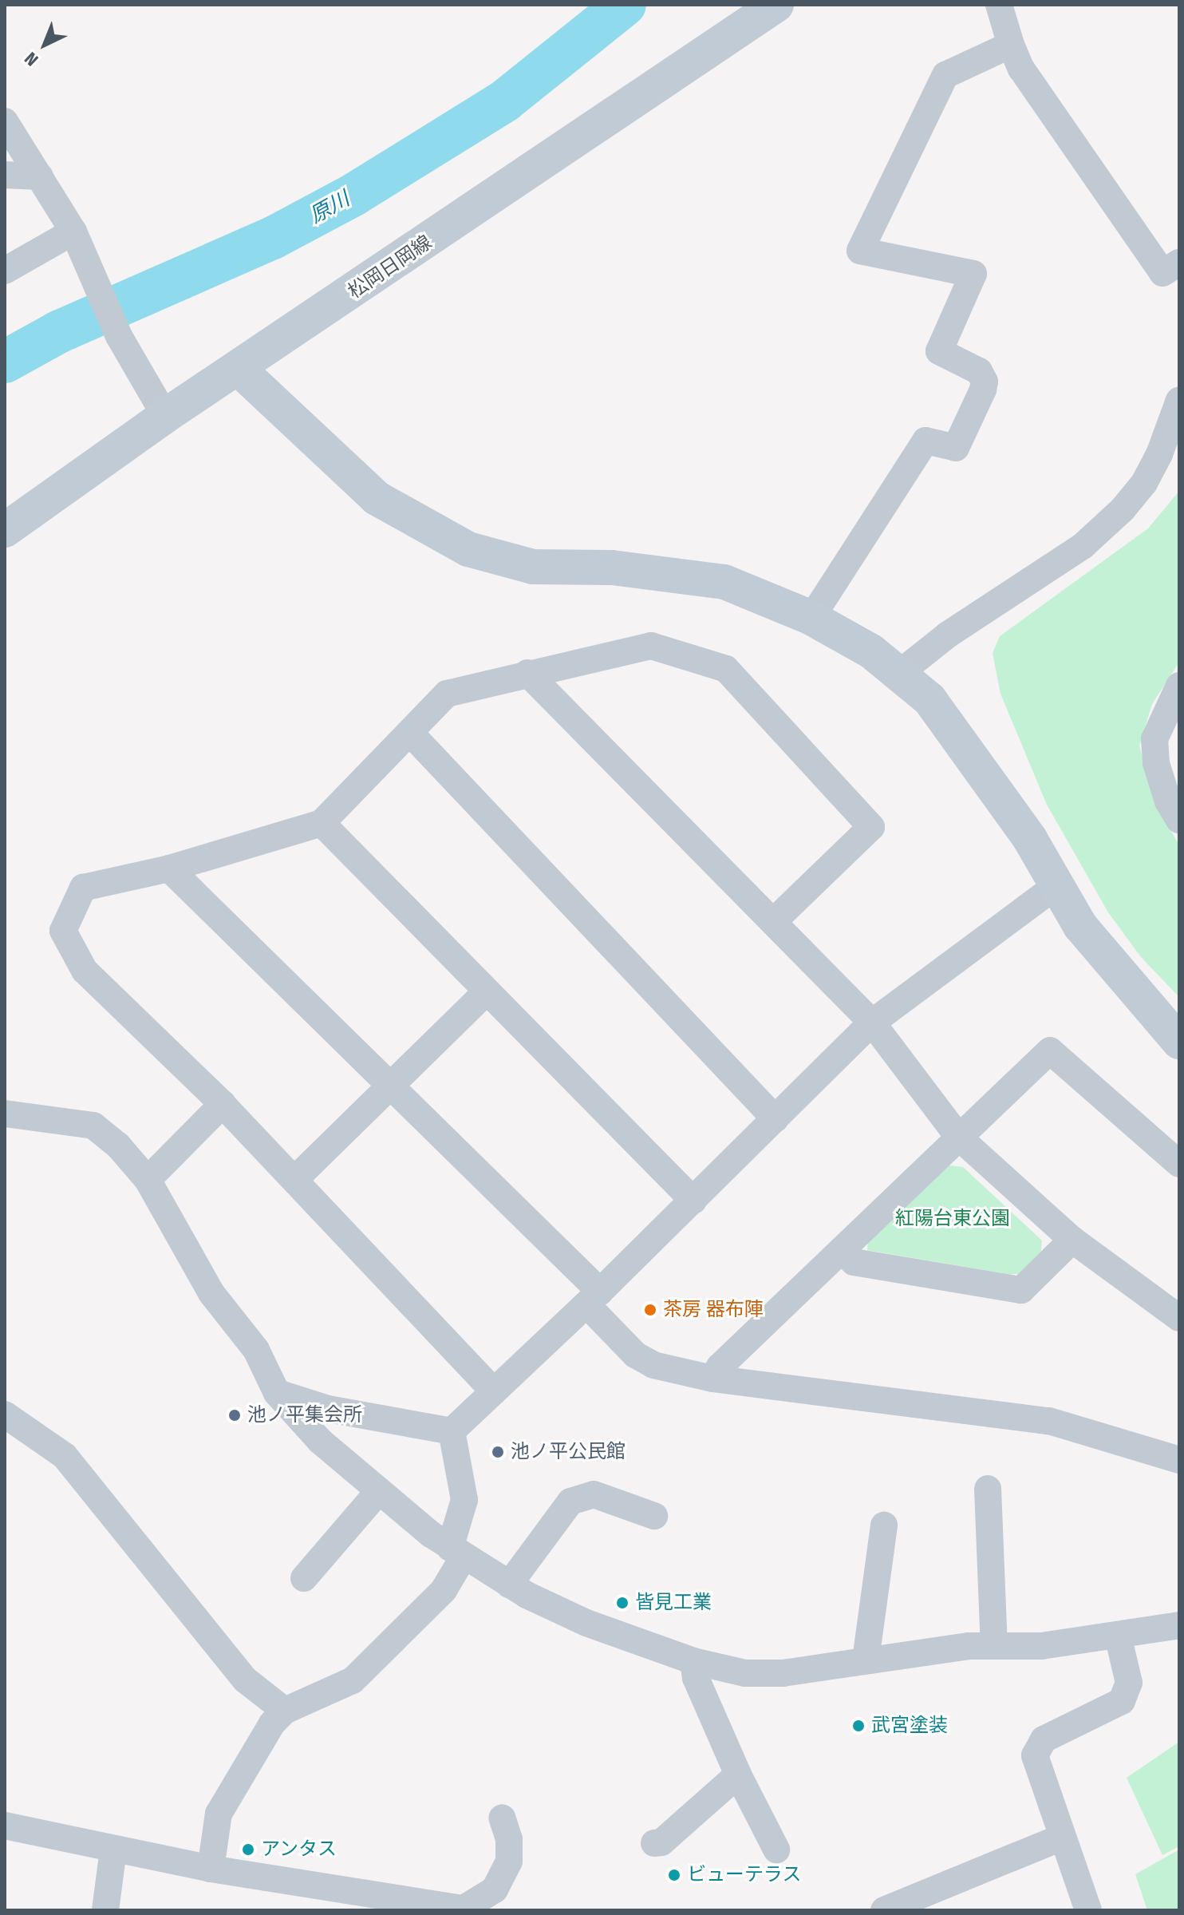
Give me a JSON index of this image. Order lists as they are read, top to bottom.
{
  "streets": {
    "street": ["松岡日岡線"]
  },
  "water": ["原川"],
  "parks": ["紅陽台東公園"],
  "places": [
    "茶房 器布陣",
    "池ノ平集会所",
    "池ノ平公民館",
    "皆見工業",
    "武宮塗装",
    "アンタス",
    "ビューテラス"
  ],
  "north": "bottom left"
}
